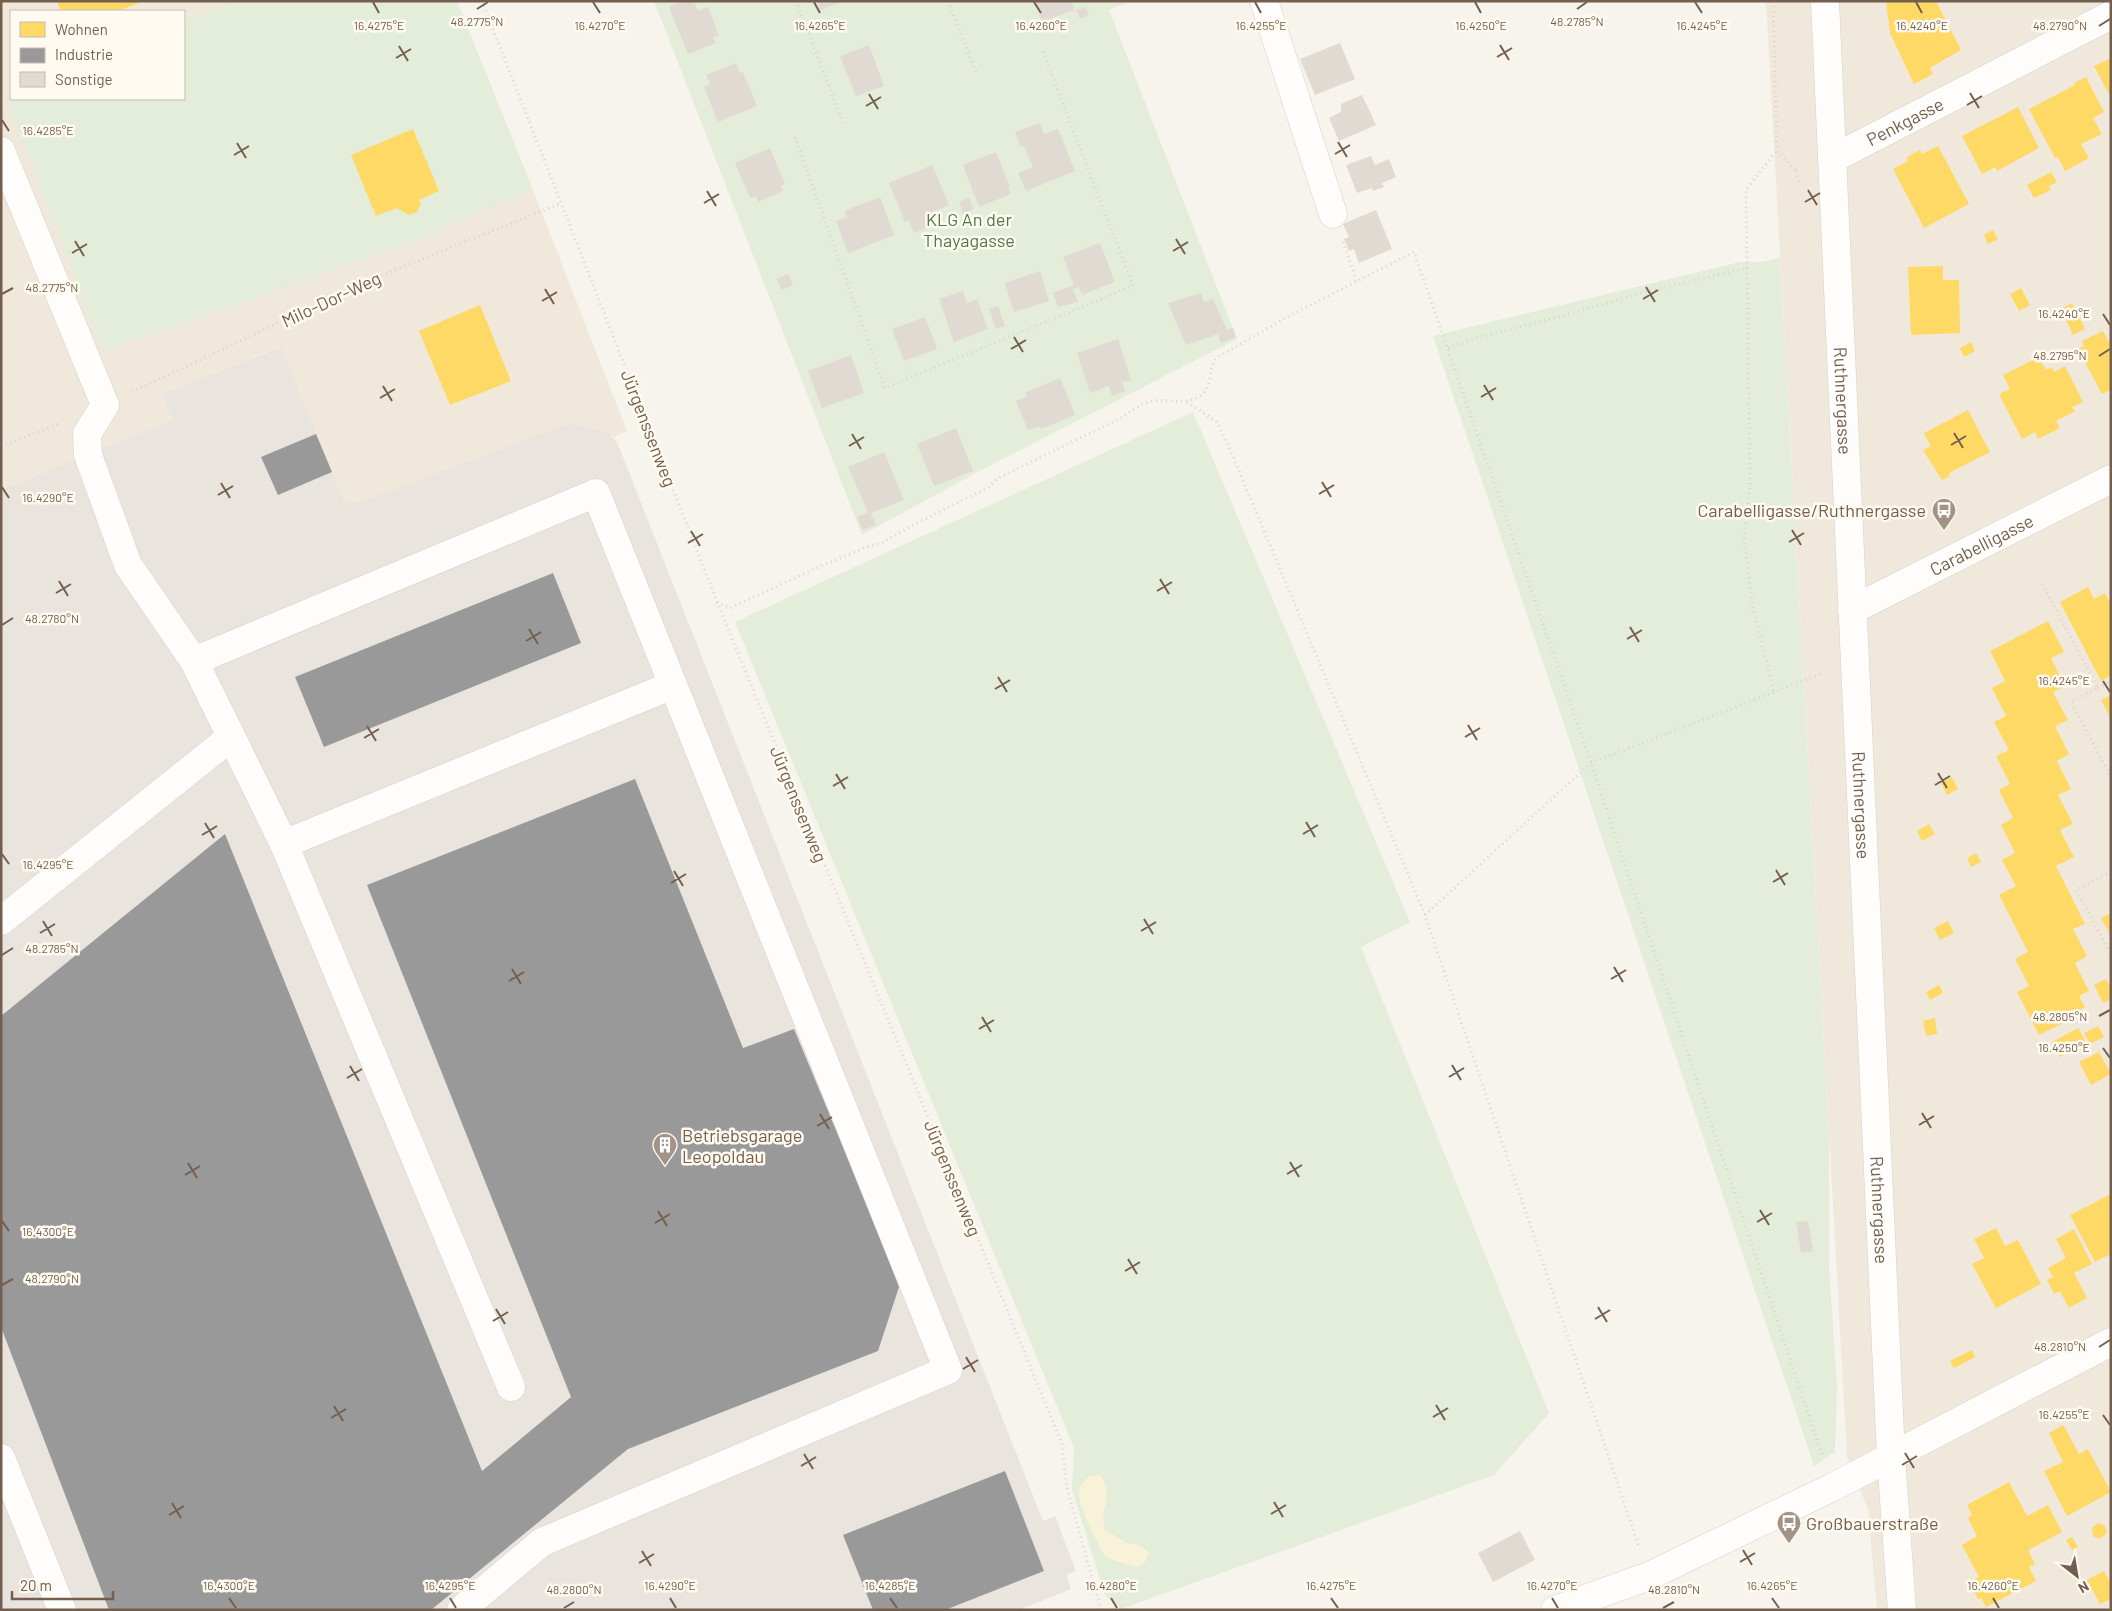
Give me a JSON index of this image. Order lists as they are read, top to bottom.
{
  "streets": {
    "street": ["Penkgasse", "Ruthnergasse", "Carabelligasse"],
    "path": ["Milo-Dor-Weg", "Jürgenssenweg"]
  },
  "crossings": [
    ["Penkgasse", "Ruthnergasse"],
    ["Milo-Dor-Weg", "Jürgenssenweg"],
    ["Ruthnergasse", "Carabelligasse"]
  ],
  "parks": ["KLG An der Thayagasse"],
  "places": {
    "bus stop": ["Carabelligasse/Ruthnergasse", "Großbauerstraße"],
    "building": ["Betriebsgarage Leopoldau"]
  },
  "legend": ["Wohnen", "Industrie", "Sonstige"],
  "scale_bar": "20 m",
  "north": "bottom right",
  "coordinates": [
    "48.2775°N",
    "48.2785°N",
    "48.2790°N",
    "16.4255°E",
    "16.4250°E",
    "16.4245°E",
    "16.4240°E",
    "16.4275°E",
    "16.4270°E",
    "16.4265°E",
    "16.4260°E",
    "16.4285°E",
    "48.2795°N",
    "16.4290°E",
    "48.2780°N",
    "16.4295°E",
    "48.2805°N",
    "16.4300°E",
    "48.2810°N",
    "16.4280°E",
    "48.2800°N"
  ]
}
